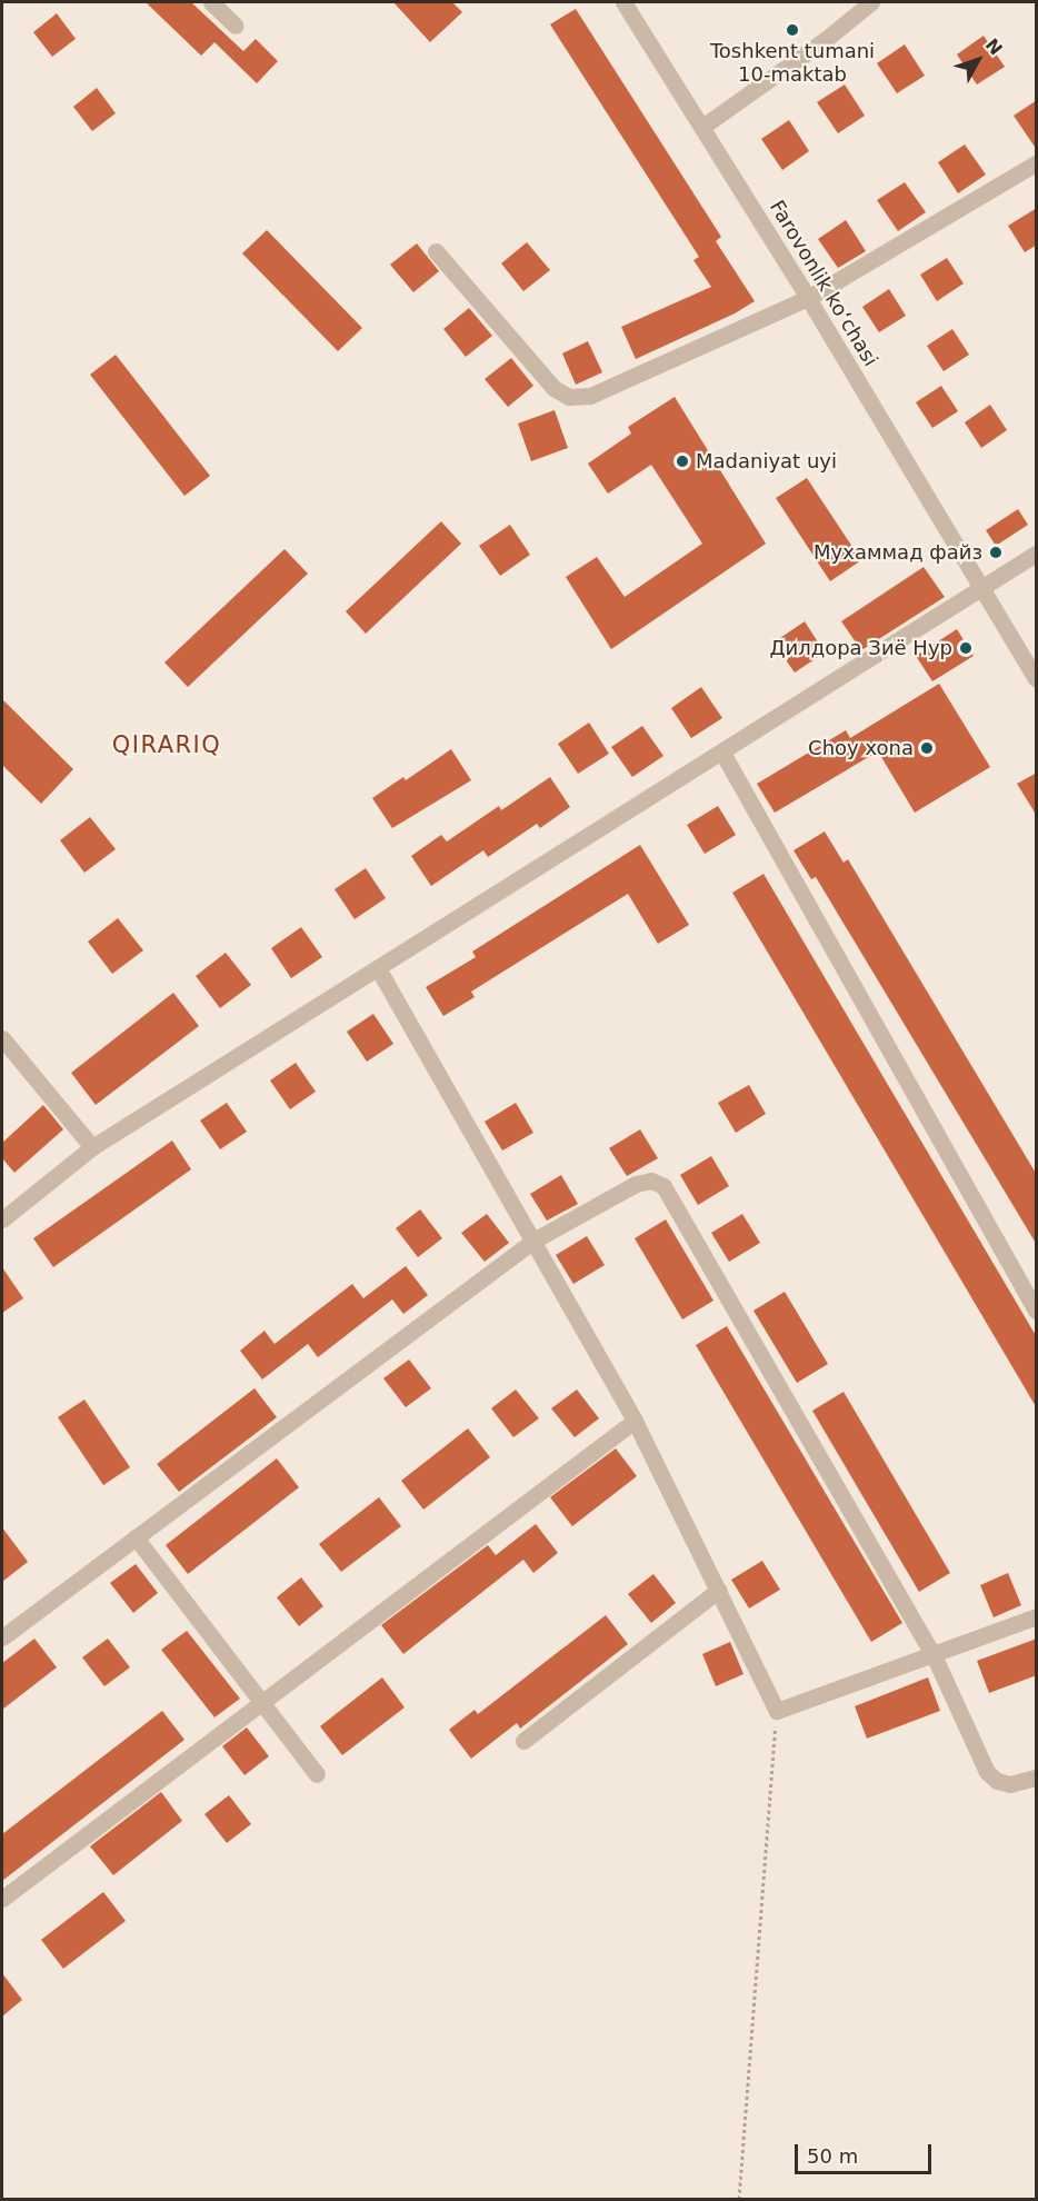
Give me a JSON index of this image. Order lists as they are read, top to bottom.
{
  "streets": {
    "street": ["Farovonlik koʻchasi"]
  },
  "districts": ["QIRARIQ"],
  "places": [
    "Toshkent tumani 10-maktab",
    "Madaniyat uyi",
    "Мухаммад файз",
    "Дилдора Зиё Нур",
    "Choy xona"
  ],
  "scale_bar": "50 m",
  "north": "top right"
}
